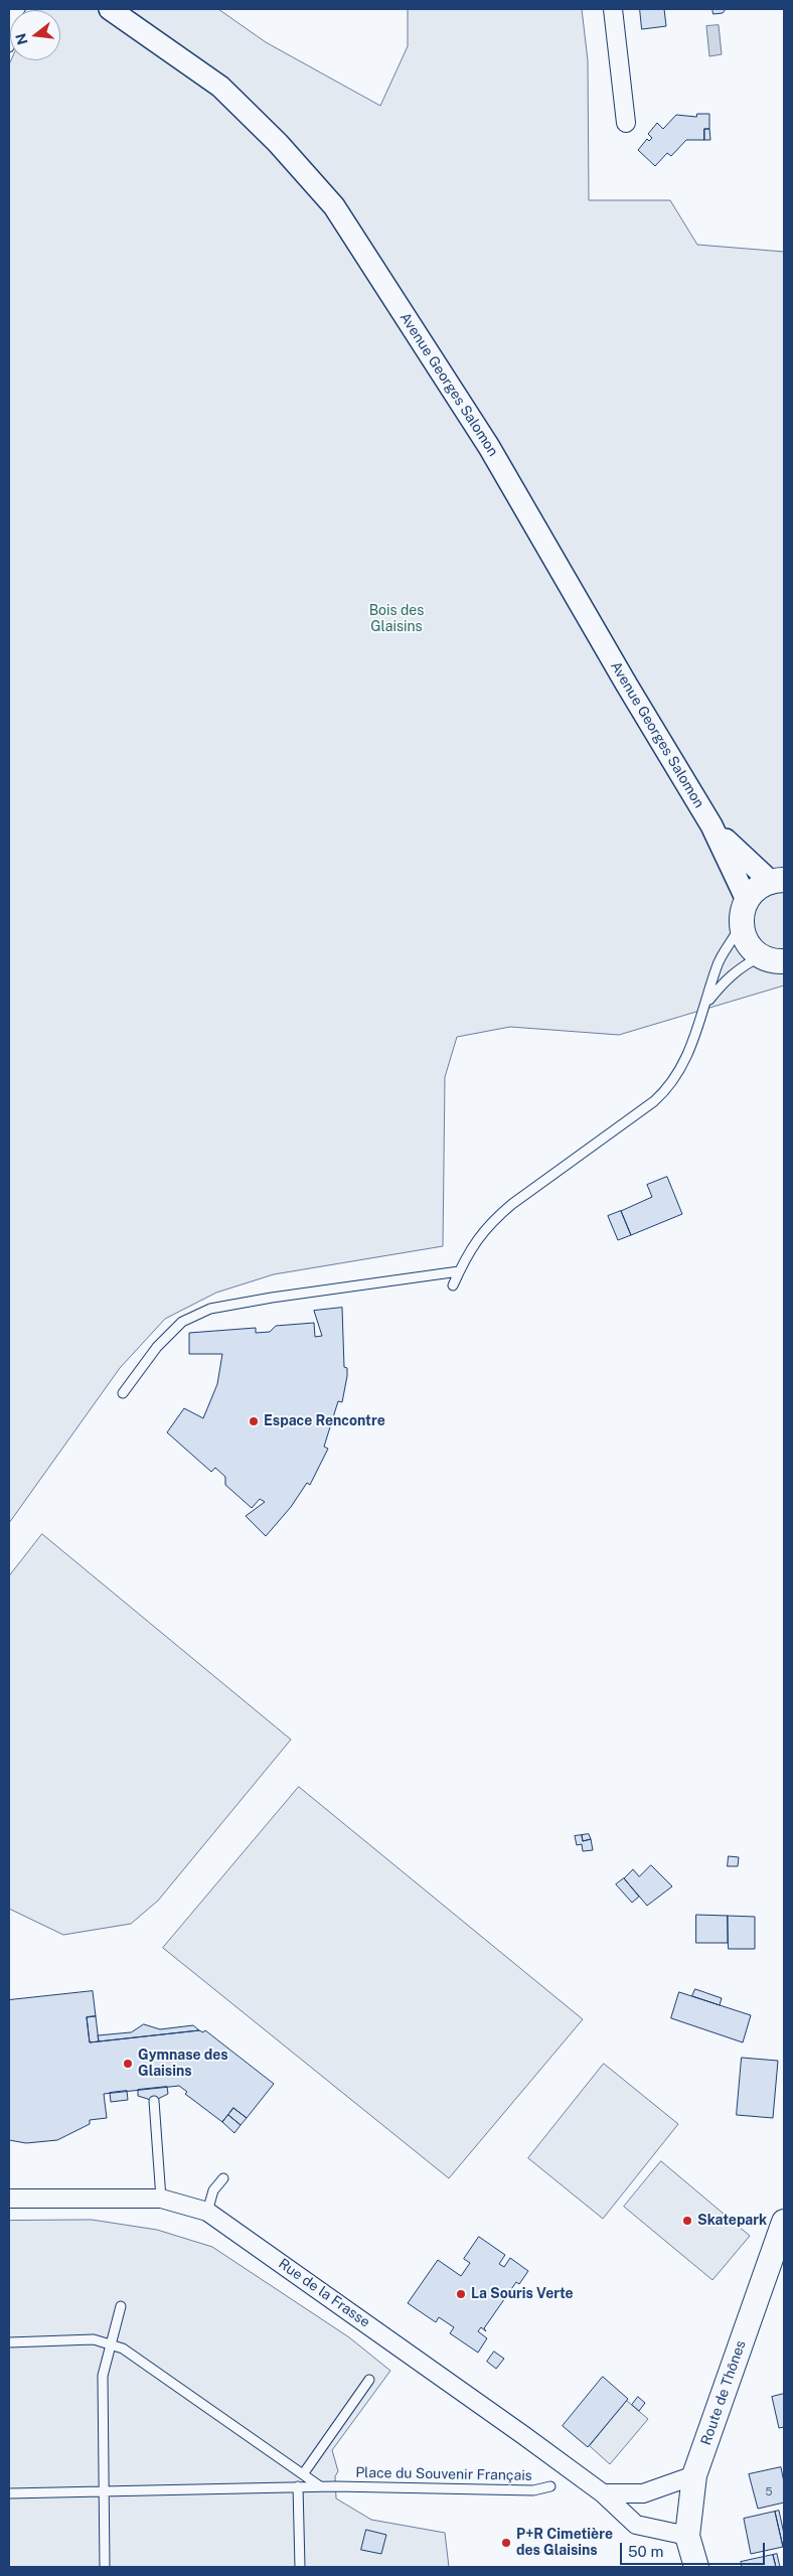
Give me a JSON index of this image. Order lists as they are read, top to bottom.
{
  "streets": {
    "main road": ["Route de Thônes"],
    "street": ["Avenue Georges Salomon", "Rue de la Frasse"],
    "lane": ["Place du Souvenir Français"]
  },
  "crossings": [
    ["Rue de la Frasse", "Route de Thônes"]
  ],
  "parks": ["Bois des Glaisins"],
  "places": [
    "Espace Rencontre",
    "Gymnase des Glaisins",
    "Skatepark",
    "La Souris Verte",
    "P+R Cimetière des Glaisins"
  ],
  "house_numbers": ["5"],
  "scale_bar": "50 m",
  "north": "left"
}
